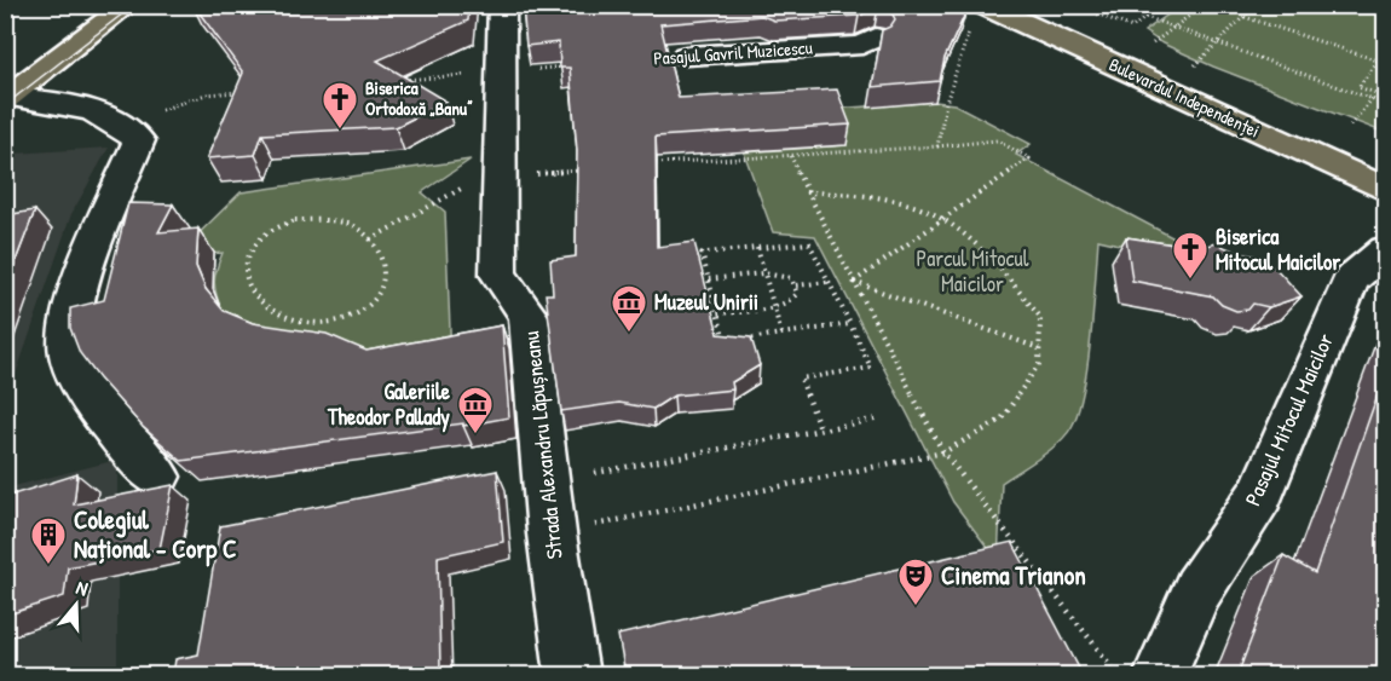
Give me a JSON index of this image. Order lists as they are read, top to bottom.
{
  "streets": {
    "main road": ["Bulevardul Independenței"],
    "street": ["Pasajul Gavril Muzicescu", "Pasajul Mitocul Maicilor", "Strada Alexandru Lăpușneanu"]
  },
  "parks": ["Parcul Mitocul Maicilor"],
  "places": {
    "church": ["Biserica Ortodoxă „Banu”", "Biserica Mitocul Maicilor"],
    "museum": ["Muzeul Unirii", "Galeriile Theodor Pallady"],
    "building": ["Colegiul Național - Corp C"],
    "theatre": ["Cinema Trianon"]
  },
  "north": "top"
}
